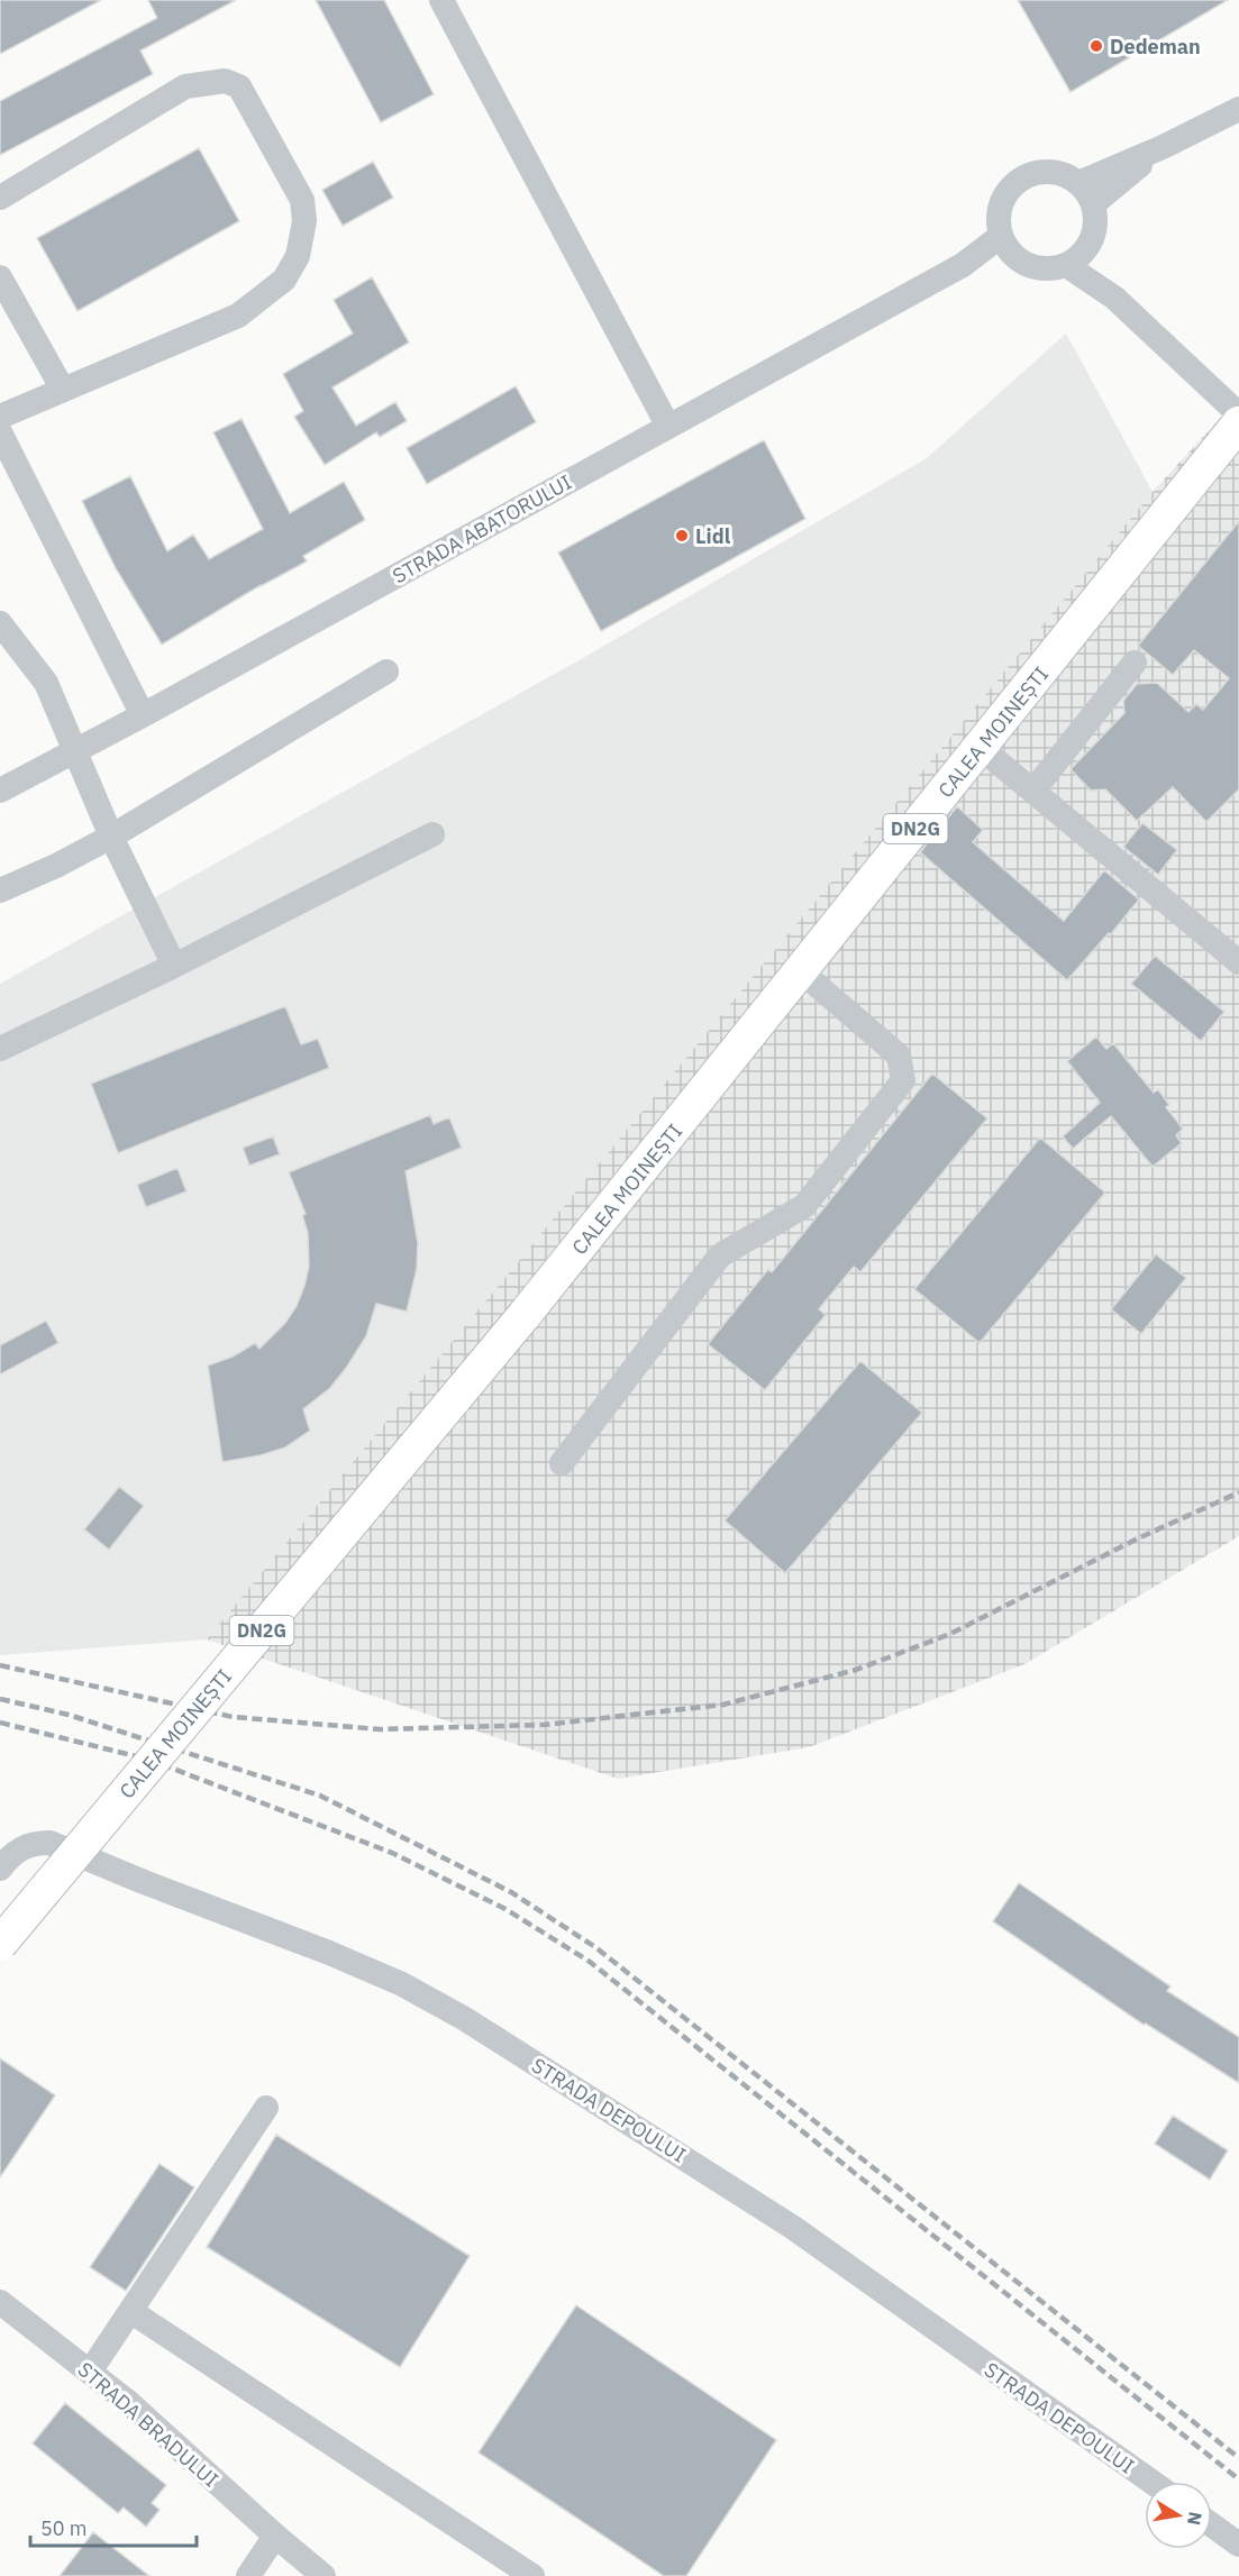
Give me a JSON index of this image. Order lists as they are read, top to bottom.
{
  "streets": {
    "main road": ["CALEA MOINEȘTI", "DN2G"],
    "street": ["STRADA ABATORULUI", "STRADA DEPOULUI", "STRADA BRADULUI"]
  },
  "places": ["Dedeman", "Lidl"],
  "scale_bar": "50 m",
  "north": "right"
}
